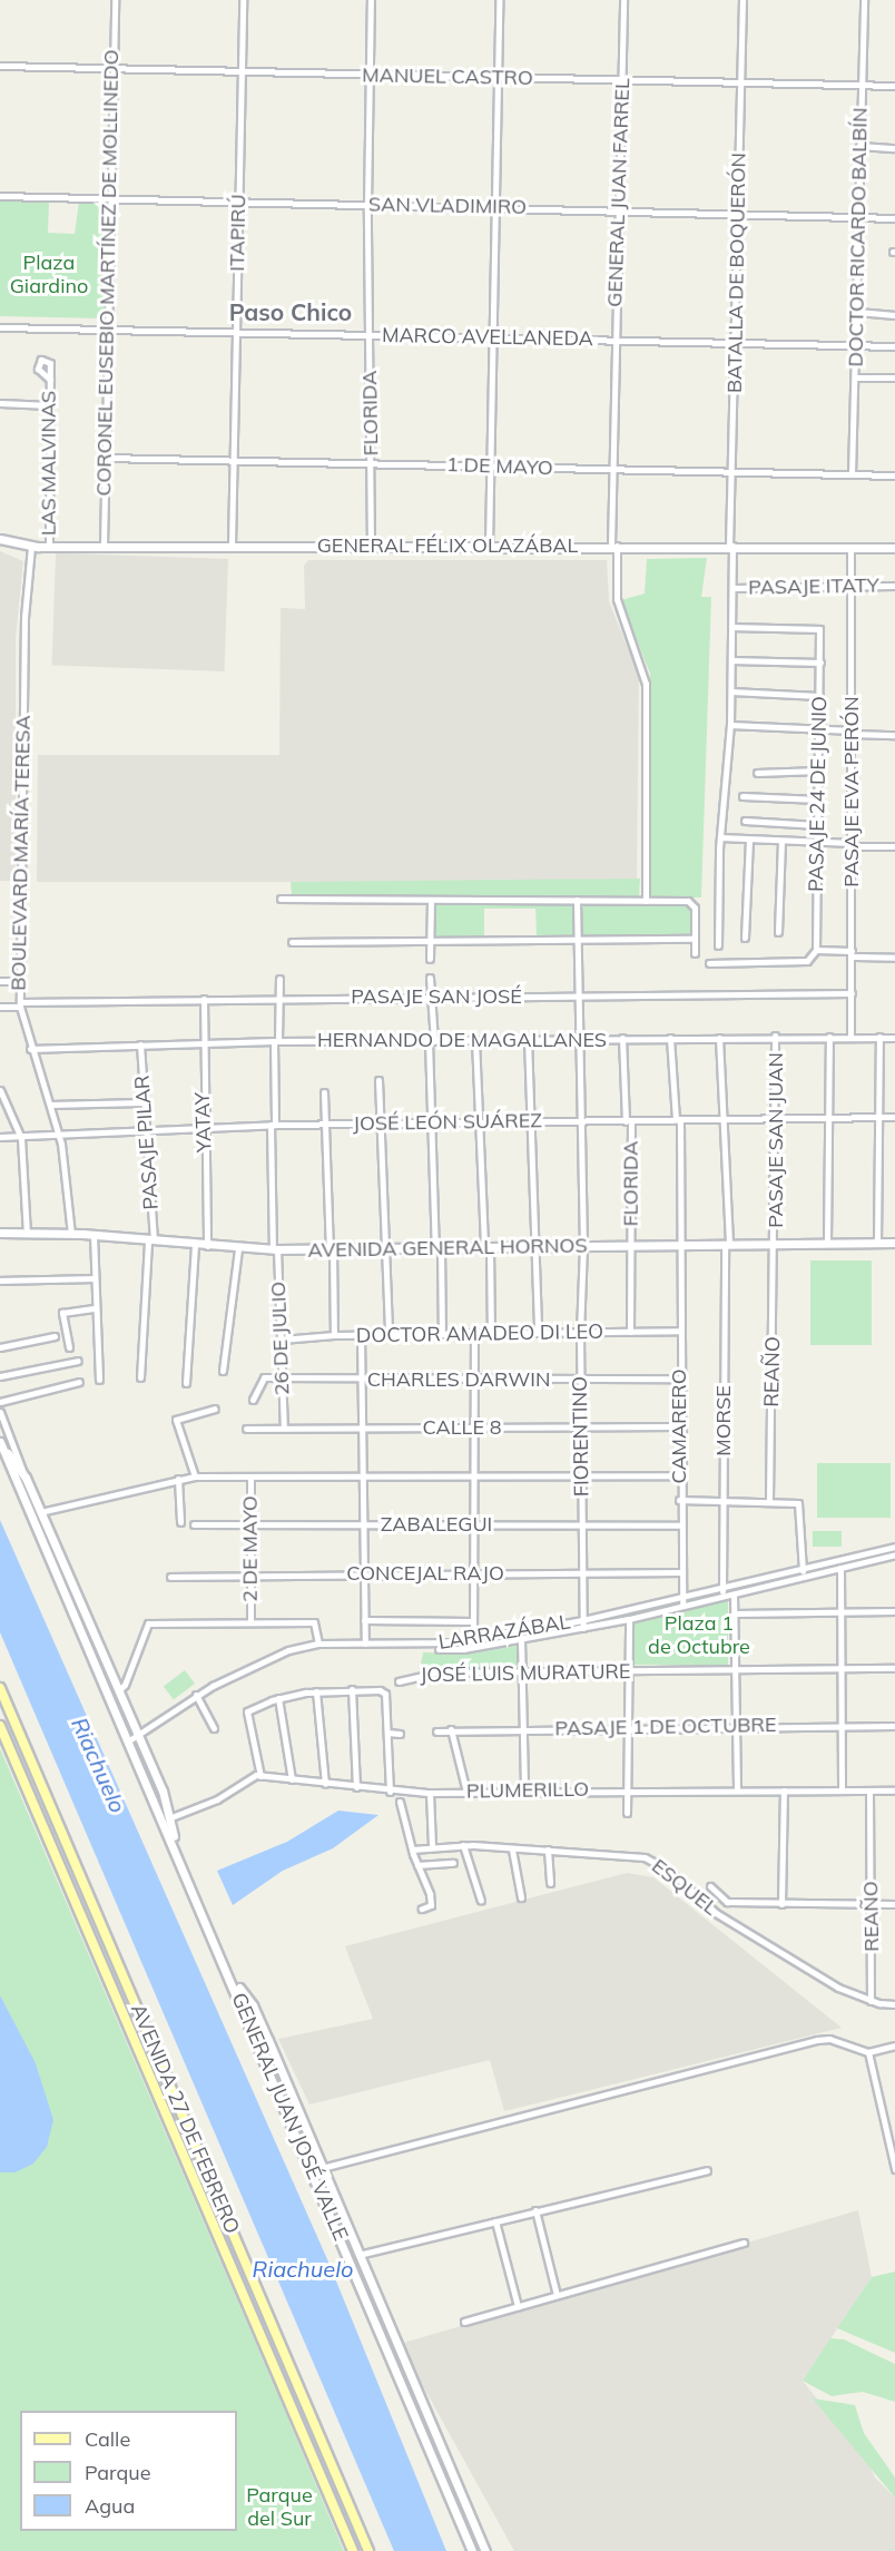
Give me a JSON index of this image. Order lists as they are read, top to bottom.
{
  "streets": {
    "main road": [
      "GENERAL FÉLIX OLAZÁBAL",
      "AVENIDA GENERAL HORNOS",
      "GENERAL JUAN JOSÉ VALLE",
      "AVENIDA 27 DE FEBRERO"
    ],
    "street": [
      "MANUEL CASTRO",
      "GENERAL JUAN FARREL",
      "SAN VLADIMIRO",
      "ITAPIRÚ",
      "DOCTOR RICARDO BALBÍN",
      "CORONEL EUSEBIO MARTÍNEZ DE MOLLINEDO",
      "BATALLA DE BOQUERÓN",
      "MARCO AVELLANEDA",
      "FLORIDA",
      "LAS MALVINAS",
      "1 DE MAYO",
      "PASAJE ITATY",
      "PASAJE EVA PERÓN",
      "PASAJE 24 DE JUNIO",
      "BOULEVARD MARÍA TERESA",
      "PASAJE SAN JOSÉ",
      "HERNANDO DE MAGALLANES",
      "YATAY",
      "JOSÉ LEÓN SUÁREZ",
      "PASAJE SAN JUAN",
      "PASAJE PILAR",
      "DOCTOR AMADEO DI LEO",
      "26 DE JULIO",
      "REAÑO",
      "CHARLES DARWIN",
      "MORSE",
      "CAMARERO",
      "CALLE 8",
      "FIORENTINO",
      "ZABALEGUI",
      "2 DE MAYO",
      "CONCEJAL RAJO",
      "LARRAZÁBAL",
      "JOSÉ LUIS MURATURE",
      "PASAJE 1 DE OCTUBRE",
      "PLUMERILLO",
      "ESQUEL"
    ]
  },
  "crossings": [
    ["MANUEL CASTRO", "GENERAL JUAN FARREL"],
    ["MANUEL CASTRO", "ITAPIRÚ"],
    ["MANUEL CASTRO", "DOCTOR RICARDO BALBÍN"],
    ["MANUEL CASTRO", "CORONEL EUSEBIO MARTÍNEZ DE MOLLINEDO"],
    ["MANUEL CASTRO", "BATALLA DE BOQUERÓN"],
    ["MANUEL CASTRO", "FLORIDA"],
    ["GENERAL JUAN FARREL", "SAN VLADIMIRO"],
    ["GENERAL JUAN FARREL", "MARCO AVELLANEDA"],
    ["GENERAL JUAN FARREL", "1 DE MAYO"],
    ["GENERAL JUAN FARREL", "GENERAL FÉLIX OLAZÁBAL"],
    ["SAN VLADIMIRO", "ITAPIRÚ"],
    ["SAN VLADIMIRO", "DOCTOR RICARDO BALBÍN"],
    ["SAN VLADIMIRO", "CORONEL EUSEBIO MARTÍNEZ DE MOLLINEDO"],
    ["SAN VLADIMIRO", "BATALLA DE BOQUERÓN"],
    ["SAN VLADIMIRO", "FLORIDA"],
    ["ITAPIRÚ", "MARCO AVELLANEDA"],
    ["ITAPIRÚ", "1 DE MAYO"],
    ["ITAPIRÚ", "GENERAL FÉLIX OLAZÁBAL"],
    ["DOCTOR RICARDO BALBÍN", "MARCO AVELLANEDA"],
    ["DOCTOR RICARDO BALBÍN", "1 DE MAYO"],
    ["CORONEL EUSEBIO MARTÍNEZ DE MOLLINEDO", "MARCO AVELLANEDA"],
    ["CORONEL EUSEBIO MARTÍNEZ DE MOLLINEDO", "1 DE MAYO"],
    ["CORONEL EUSEBIO MARTÍNEZ DE MOLLINEDO", "GENERAL FÉLIX OLAZÁBAL"],
    ["BATALLA DE BOQUERÓN", "MARCO AVELLANEDA"],
    ["BATALLA DE BOQUERÓN", "1 DE MAYO"],
    ["BATALLA DE BOQUERÓN", "GENERAL FÉLIX OLAZÁBAL"],
    ["BATALLA DE BOQUERÓN", "PASAJE ITATY"],
    ["BATALLA DE BOQUERÓN", "PASAJE 24 DE JUNIO"],
    ["MARCO AVELLANEDA", "FLORIDA"],
    ["FLORIDA", "1 DE MAYO"],
    ["FLORIDA", "GENERAL FÉLIX OLAZÁBAL"],
    ["FLORIDA", "HERNANDO DE MAGALLANES"],
    ["FLORIDA", "JOSÉ LEÓN SUÁREZ"],
    ["FLORIDA", "AVENIDA GENERAL HORNOS"],
    ["FLORIDA", "DOCTOR AMADEO DI LEO"],
    ["LAS MALVINAS", "GENERAL FÉLIX OLAZÁBAL"],
    ["GENERAL FÉLIX OLAZÁBAL", "PASAJE EVA PERÓN"],
    ["GENERAL FÉLIX OLAZÁBAL", "BOULEVARD MARÍA TERESA"],
    ["PASAJE ITATY", "PASAJE EVA PERÓN"],
    ["PASAJE EVA PERÓN", "PASAJE SAN JOSÉ"],
    ["PASAJE EVA PERÓN", "HERNANDO DE MAGALLANES"],
    ["BOULEVARD MARÍA TERESA", "PASAJE SAN JOSÉ"],
    ["BOULEVARD MARÍA TERESA", "HERNANDO DE MAGALLANES"],
    ["BOULEVARD MARÍA TERESA", "JOSÉ LEÓN SUÁREZ"],
    ["BOULEVARD MARÍA TERESA", "AVENIDA GENERAL HORNOS"],
    ["PASAJE SAN JOSÉ", "YATAY"],
    ["PASAJE SAN JOSÉ", "26 DE JULIO"],
    ["PASAJE SAN JOSÉ", "FIORENTINO"],
    ["HERNANDO DE MAGALLANES", "YATAY"],
    ["HERNANDO DE MAGALLANES", "PASAJE SAN JUAN"],
    ["HERNANDO DE MAGALLANES", "PASAJE PILAR"],
    ["HERNANDO DE MAGALLANES", "26 DE JULIO"],
    ["HERNANDO DE MAGALLANES", "MORSE"],
    ["HERNANDO DE MAGALLANES", "CAMARERO"],
    ["HERNANDO DE MAGALLANES", "FIORENTINO"],
    ["YATAY", "JOSÉ LEÓN SUÁREZ"],
    ["YATAY", "AVENIDA GENERAL HORNOS"],
    ["JOSÉ LEÓN SUÁREZ", "PASAJE SAN JUAN"],
    ["JOSÉ LEÓN SUÁREZ", "PASAJE PILAR"],
    ["JOSÉ LEÓN SUÁREZ", "26 DE JULIO"],
    ["JOSÉ LEÓN SUÁREZ", "MORSE"],
    ["JOSÉ LEÓN SUÁREZ", "CAMARERO"],
    ["JOSÉ LEÓN SUÁREZ", "FIORENTINO"],
    ["PASAJE SAN JUAN", "AVENIDA GENERAL HORNOS"],
    ["PASAJE SAN JUAN", "REAÑO"],
    ["PASAJE PILAR", "AVENIDA GENERAL HORNOS"],
    ["AVENIDA GENERAL HORNOS", "26 DE JULIO"],
    ["AVENIDA GENERAL HORNOS", "REAÑO"],
    ["AVENIDA GENERAL HORNOS", "MORSE"],
    ["AVENIDA GENERAL HORNOS", "CAMARERO"],
    ["AVENIDA GENERAL HORNOS", "FIORENTINO"],
    ["DOCTOR AMADEO DI LEO", "26 DE JULIO"],
    ["DOCTOR AMADEO DI LEO", "CAMARERO"],
    ["DOCTOR AMADEO DI LEO", "FIORENTINO"],
    ["26 DE JULIO", "CHARLES DARWIN"],
    ["26 DE JULIO", "CALLE 8"],
    ["REAÑO", "PLUMERILLO"],
    ["REAÑO", "ESQUEL"],
    ["CHARLES DARWIN", "CAMARERO"],
    ["CHARLES DARWIN", "FIORENTINO"],
    ["MORSE", "LARRAZÁBAL"],
    ["CAMARERO", "CALLE 8"],
    ["CAMARERO", "ZABALEGUI"],
    ["CAMARERO", "CONCEJAL RAJO"],
    ["CAMARERO", "LARRAZÁBAL"],
    ["CALLE 8", "FIORENTINO"],
    ["FIORENTINO", "ZABALEGUI"],
    ["FIORENTINO", "CONCEJAL RAJO"],
    ["FIORENTINO", "LARRAZÁBAL"],
    ["ZABALEGUI", "2 DE MAYO"],
    ["2 DE MAYO", "CONCEJAL RAJO"],
    ["LARRAZÁBAL", "GENERAL JUAN JOSÉ VALLE"]
  ],
  "districts": ["Paso Chico"],
  "water": ["Riachuelo"],
  "parks": ["Plaza Giardino", "Plaza 1 de Octubre", "Parque del Sur"],
  "legend": ["Calle", "Parque", "Agua"]
}
